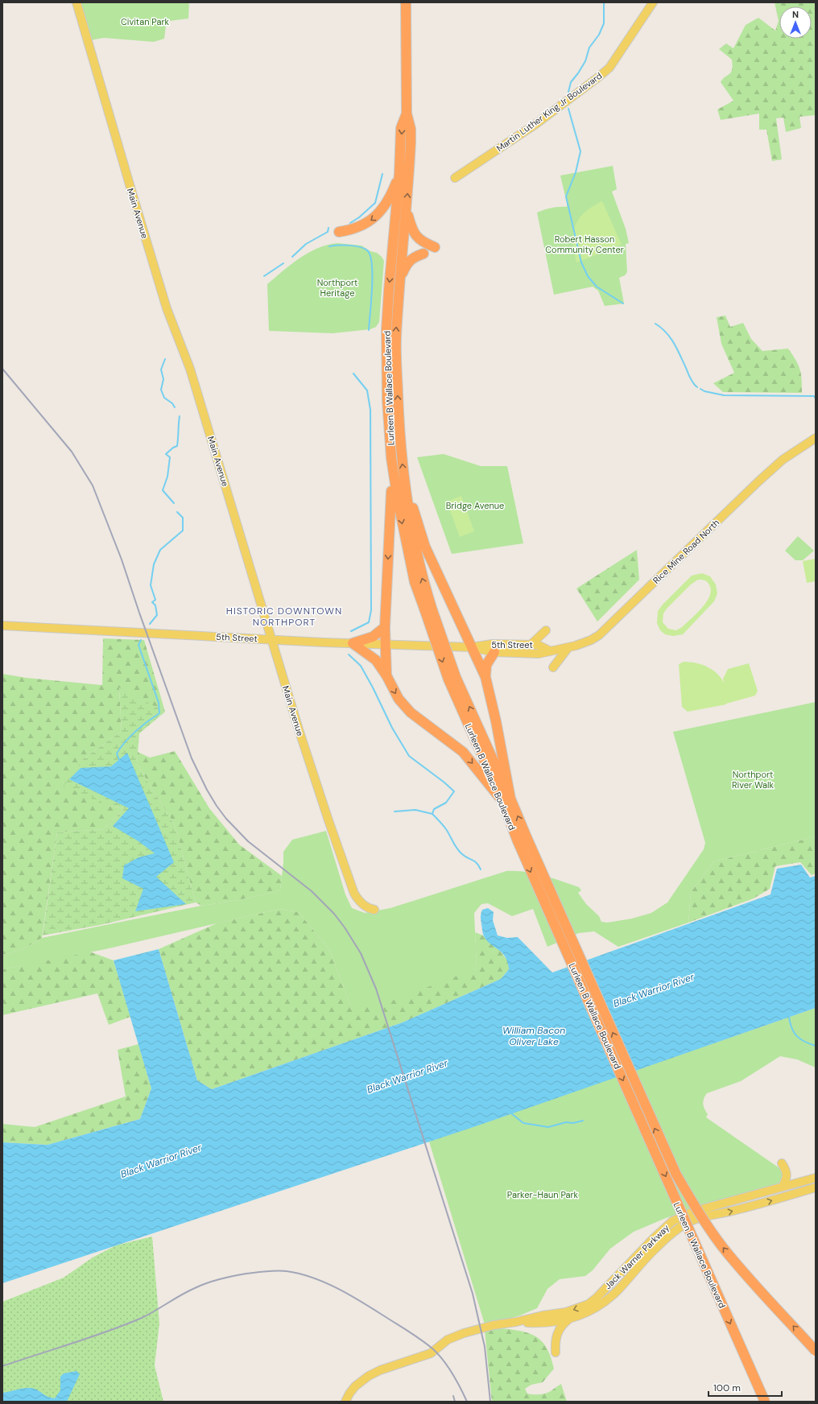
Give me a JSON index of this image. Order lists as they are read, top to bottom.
{
  "streets": {
    "highway": ["Lurleen B Wallace Boulevard"],
    "main road": [
      "Martin Luther King Jr Boulevard",
      "Main Avenue",
      "Rice Mine Road North",
      "5th Street",
      "Jack Warner Parkway"
    ]
  },
  "crossings": [
    ["Main Avenue", "5th Street"],
    ["Rice Mine Road North", "5th Street"]
  ],
  "districts": ["HISTORIC DOWNTOWN NORTHPORT"],
  "water": ["Black Warrior River", "William Bacon Oliver Lake"],
  "parks": [
    "Civitan Park",
    "Robert Hasson Community Center",
    "Northport Heritage",
    "Bridge Avenue",
    "Northport River Walk",
    "Parker-Haun Park"
  ],
  "scale_bar": "100 m",
  "north": "top"
}
